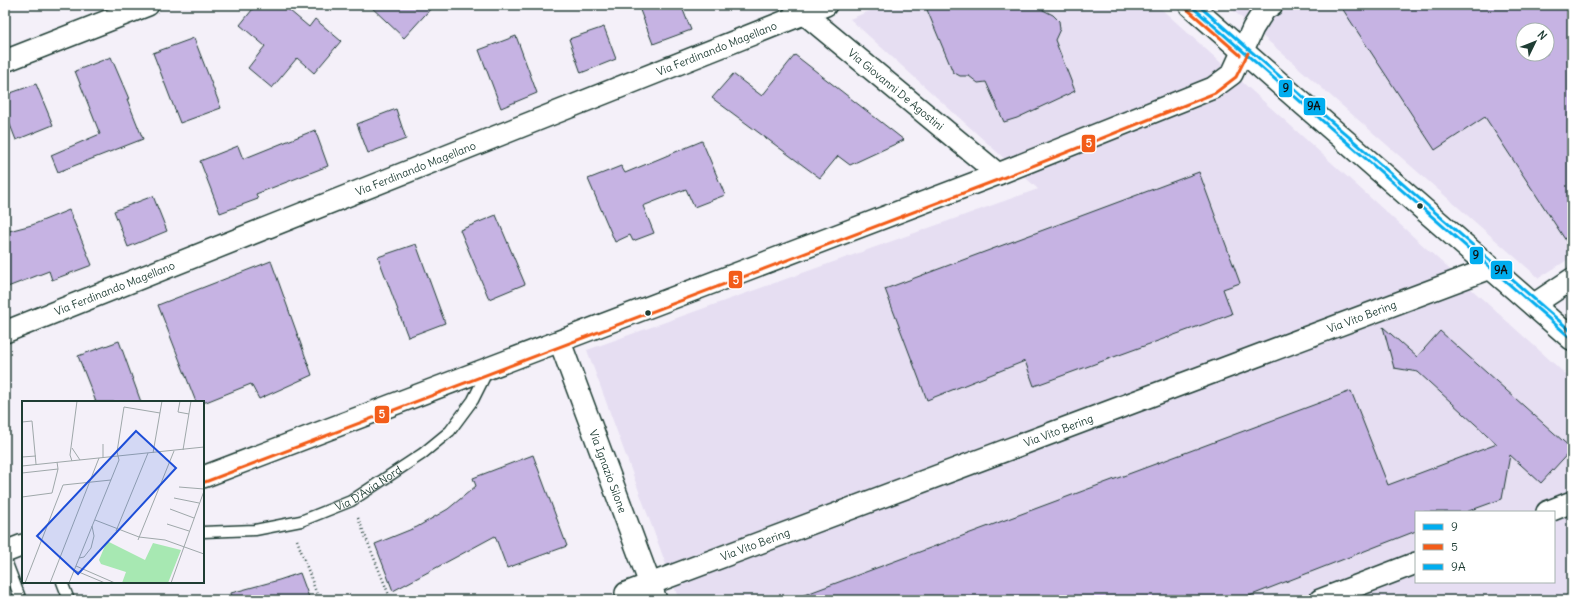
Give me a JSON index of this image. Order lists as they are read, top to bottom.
{
  "streets": {
    "street": [
      "Via Ferdinando Magellano",
      "Via Giovanni De Agostini",
      "Via Vito Bering",
      "Via Ignazio Silone"
    ],
    "lane": ["Via D'Avia Nord"]
  },
  "crossings": [
    ["Via Ferdinando Magellano", "Via Giovanni De Agostini"],
    ["Via Vito Bering", "Via Ignazio Silone"]
  ],
  "lines": ["transit line 9", "transit line 9A", "transit line 5"],
  "legend": ["9", "5", "9A"],
  "north": "top right"
}
